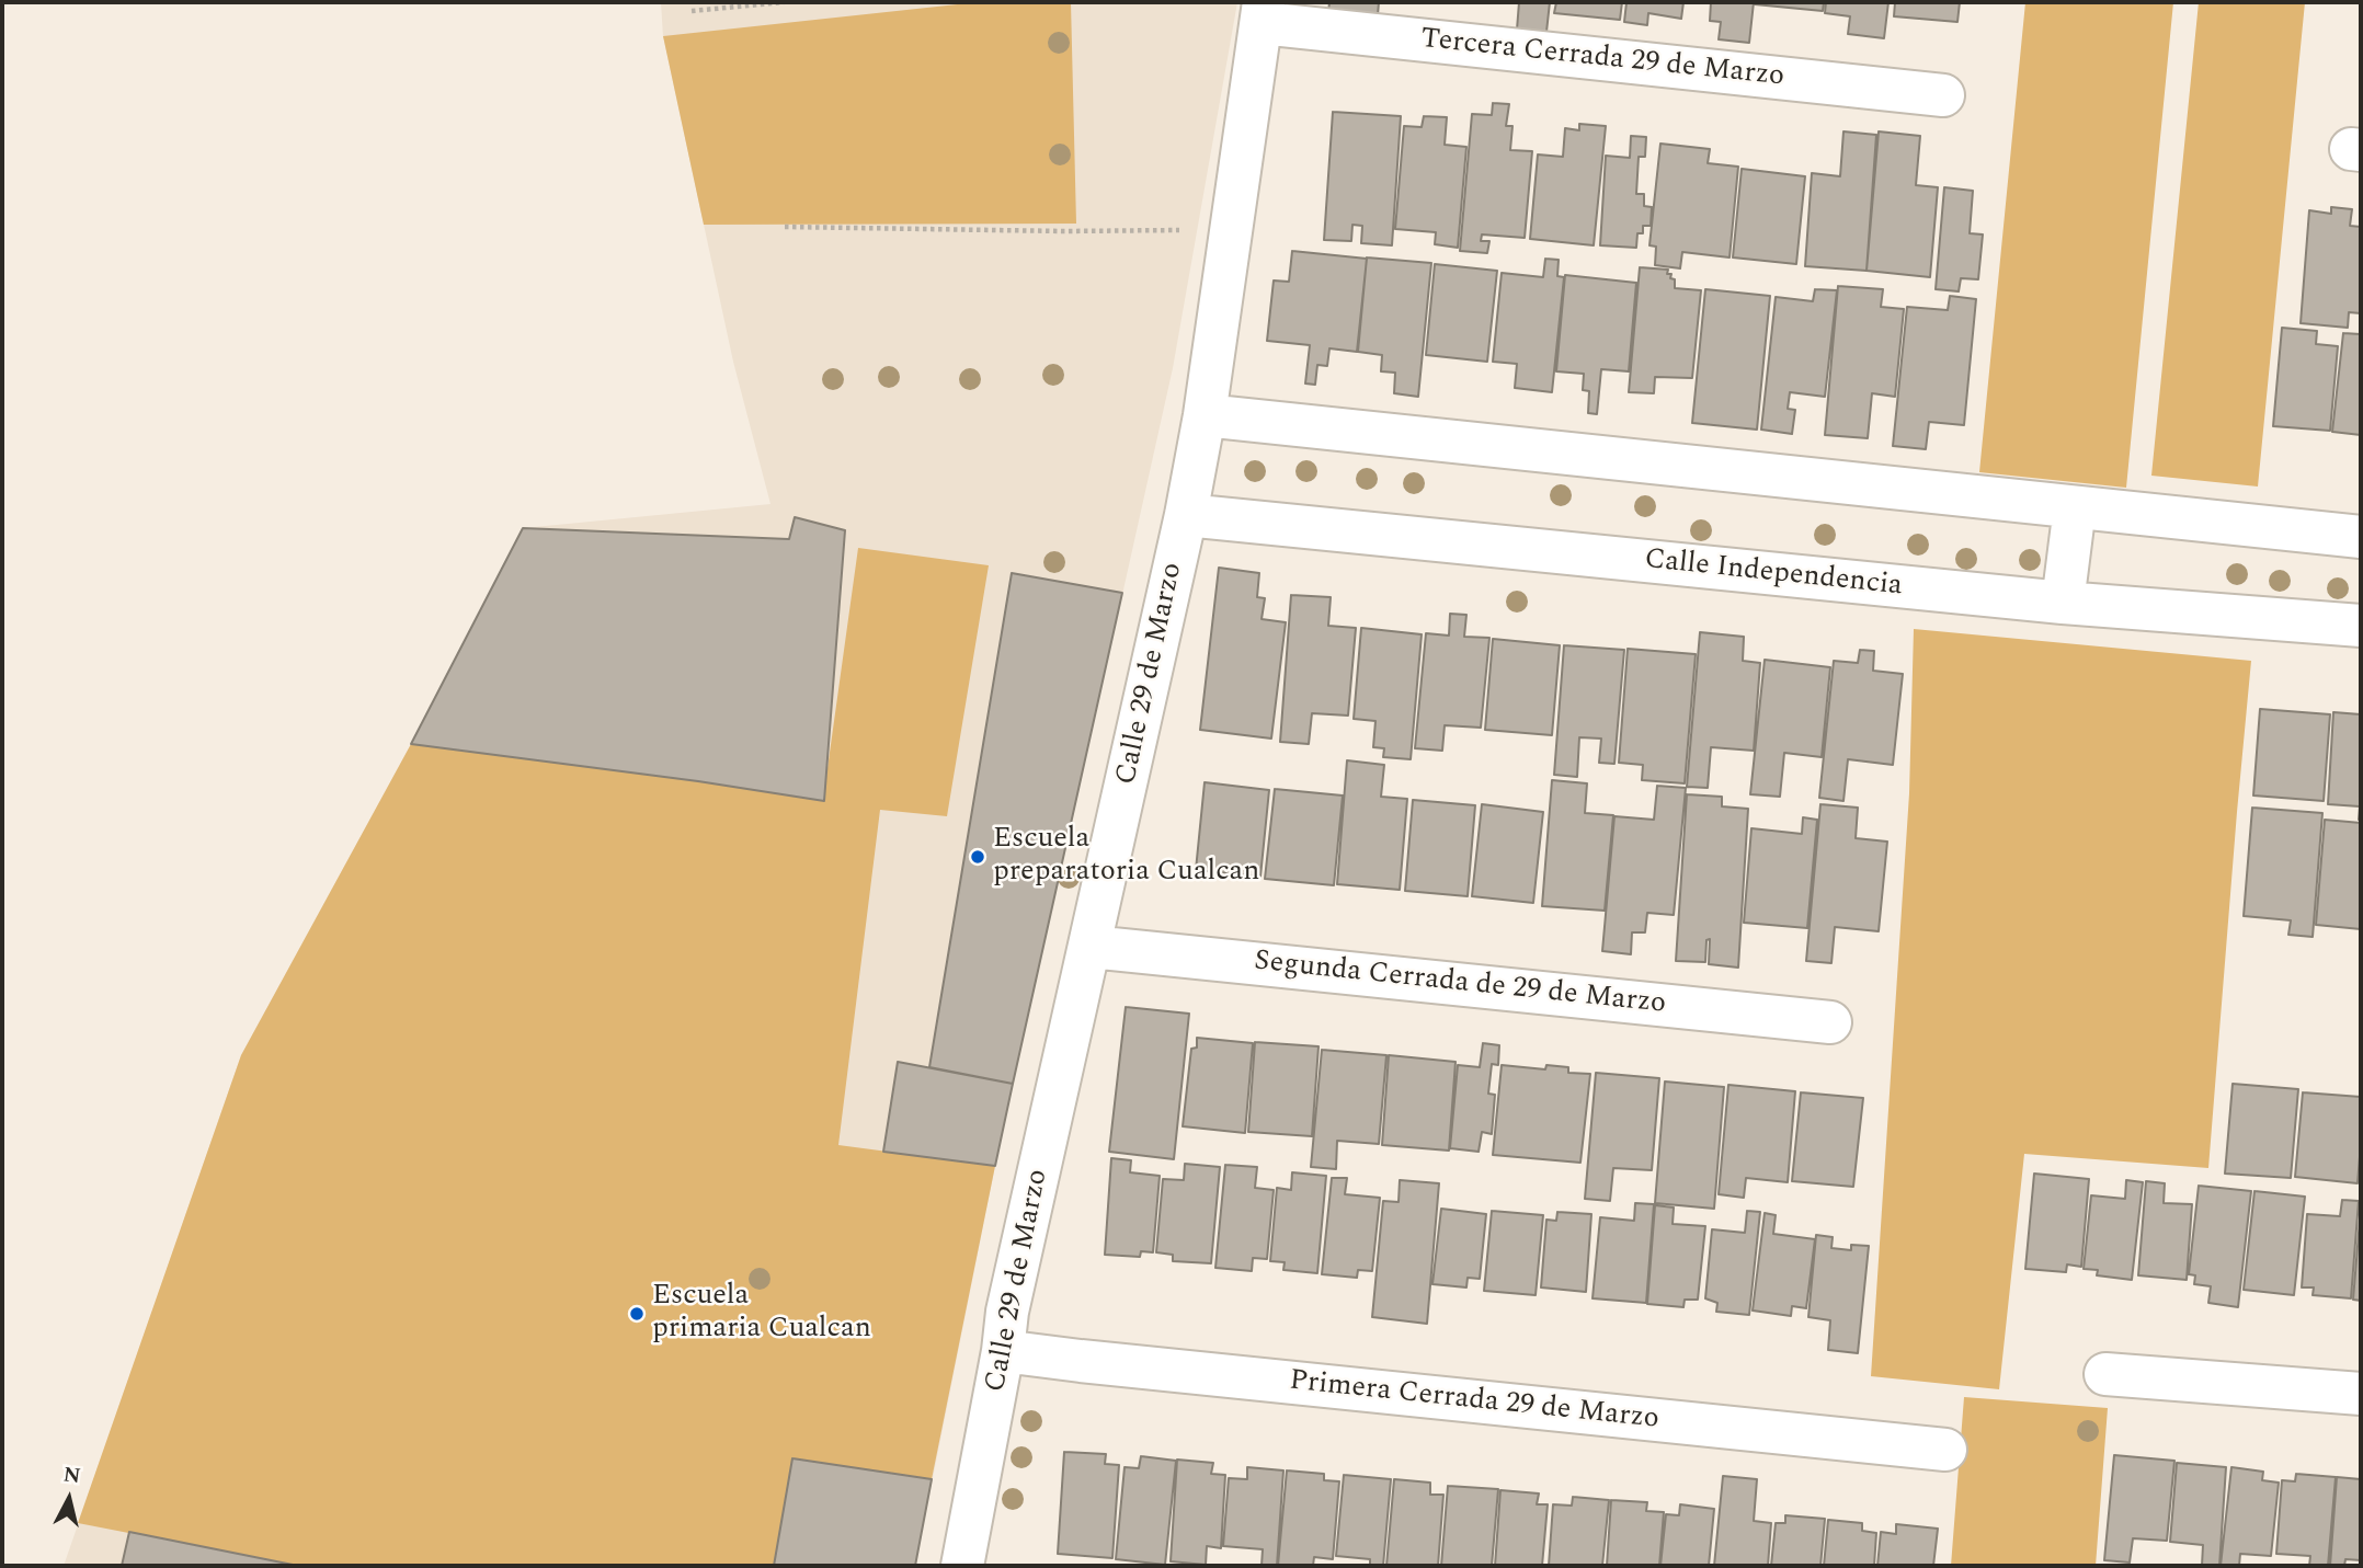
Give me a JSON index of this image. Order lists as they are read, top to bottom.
{
  "streets": {
    "street": [
      "Tercera Cerrada 29 de Marzo",
      "Calle Independencia",
      "Calle 29 de Marzo",
      "Segunda Cerrada de 29 de Marzo",
      "Primera Cerrada 29 de Marzo"
    ]
  },
  "crossings": [
    ["Tercera Cerrada 29 de Marzo", "Calle 29 de Marzo"],
    ["Calle Independencia", "Calle 29 de Marzo"],
    ["Calle 29 de Marzo", "Segunda Cerrada de 29 de Marzo"],
    ["Calle 29 de Marzo", "Primera Cerrada 29 de Marzo"]
  ],
  "places": ["Escuela preparatoria Cualcan", "Escuela primaria Cualcan"],
  "north": "top"
}
